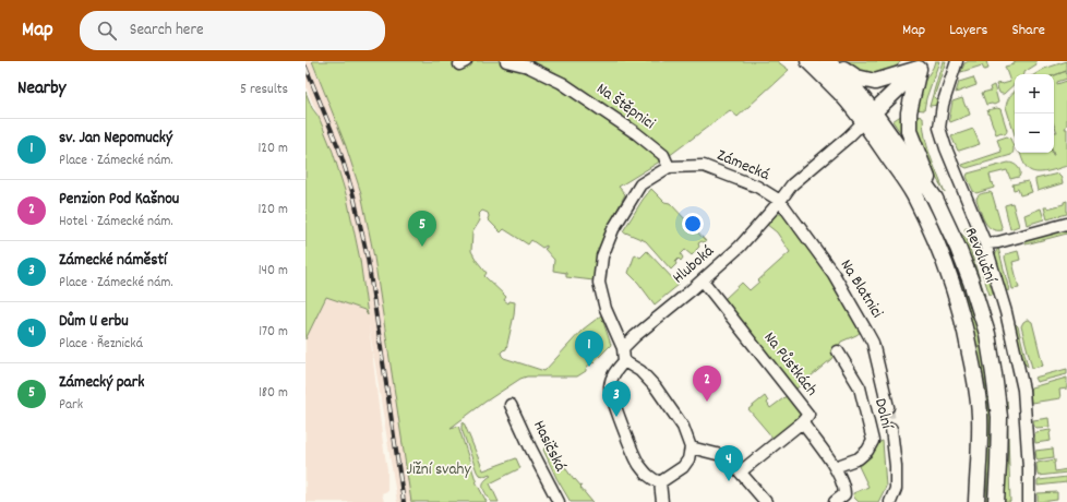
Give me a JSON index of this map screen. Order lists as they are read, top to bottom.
{
  "streets": {
    "main road": ["Revoluční"],
    "street": [
      "Na Štěpnici",
      "Zámecká",
      "Hluboká",
      "Na Blatnici",
      "Na Půstkách",
      "Dolní",
      "Hasičská"
    ]
  },
  "crossings": [
    ["Na Štěpnici", "Zámecká"],
    ["Zámecká", "Revoluční"],
    ["Zámecká", "Hluboká"],
    ["Zámecká", "Na Blatnici"],
    ["Hluboká", "Na Blatnici"],
    ["Hluboká", "Na Půstkách"],
    ["Na Půstkách", "Dolní"]
  ],
  "parks": ["Jižní svahy"],
  "page": {
    "header": "Map",
    "search": "Search here",
    "nav": ["Map", "Layers", "Share"],
    "heading": ["Nearby", "5 results"],
    "map_buttons": ["+", "−"],
    "list": [
      {
        "mark": "1",
        "name": "sv. Jan Nepomucký",
        "note": "Place · Zámecké nám.",
        "value": "120 m"
      },
      {
        "mark": "2",
        "name": "Penzion Pod Kašnou",
        "note": "Hotel · Zámecké nám.",
        "value": "120 m"
      },
      {
        "mark": "3",
        "name": "Zámecké náměstí",
        "note": "Place · Zámecké nám.",
        "value": "140 m"
      },
      {
        "mark": "4",
        "name": "Dům U erbu",
        "note": "Place · Řeznická",
        "value": "170 m"
      },
      {
        "mark": "5",
        "name": "Zámecký park",
        "note": "Park",
        "value": "180 m"
      }
    ],
    "pins": [
      "5",
      "1",
      "2",
      "3",
      "4"
    ]
  }
}
